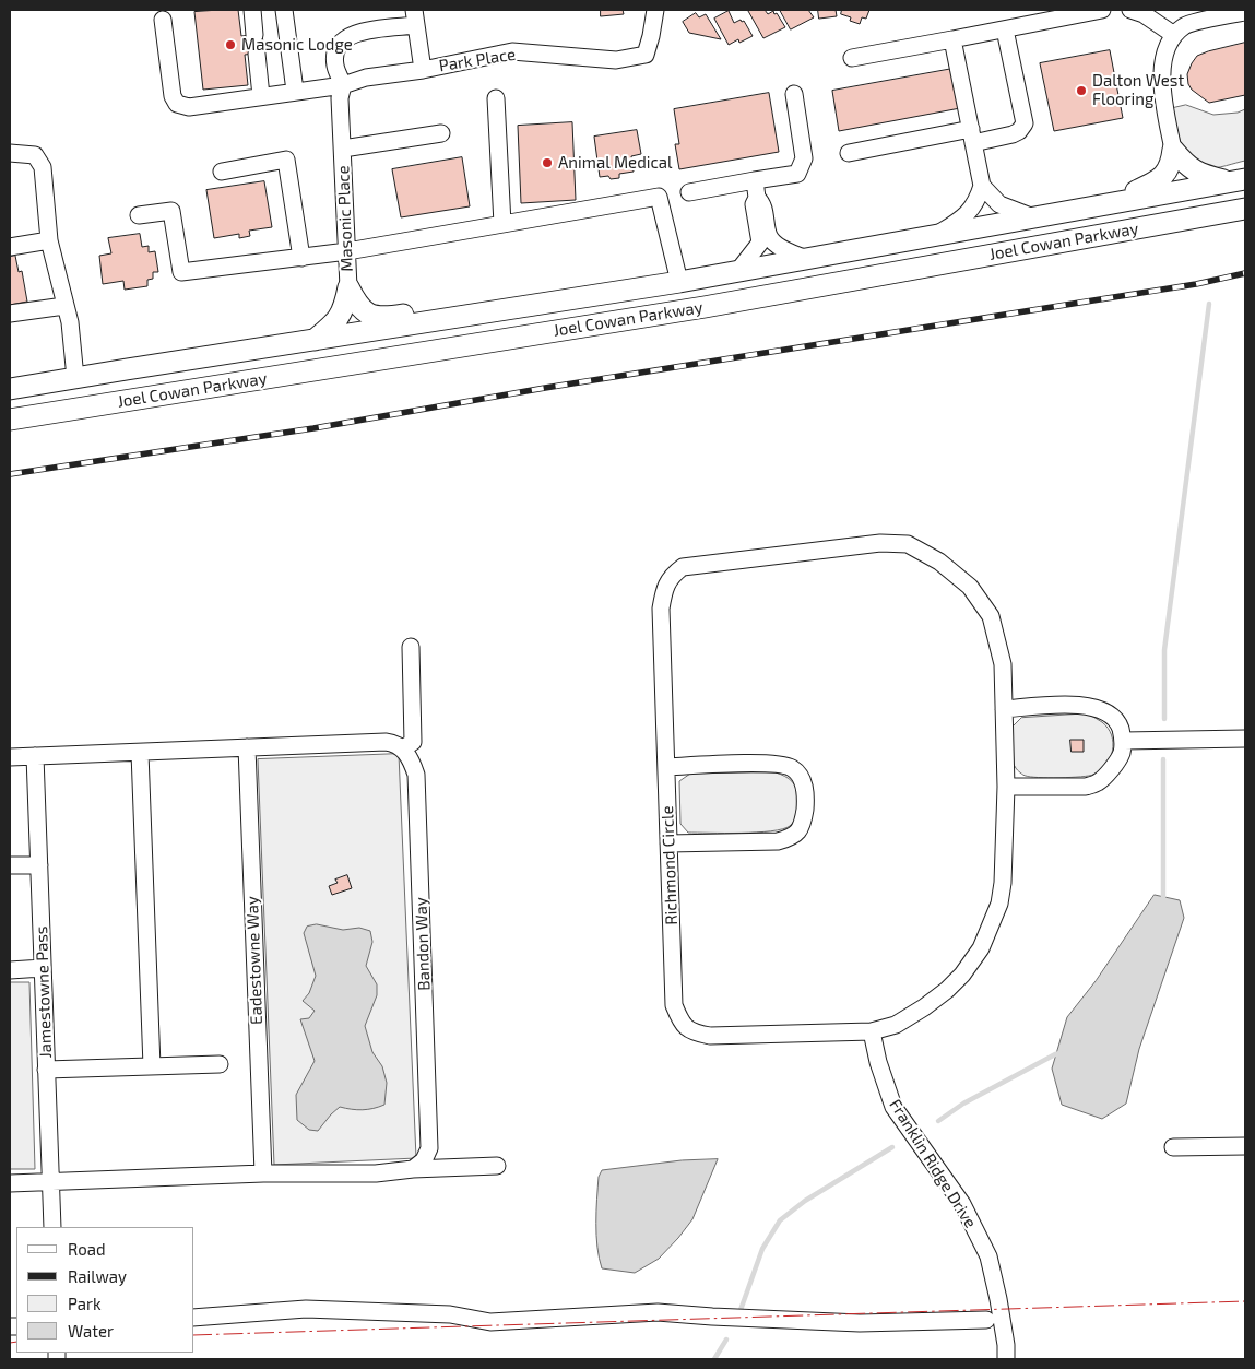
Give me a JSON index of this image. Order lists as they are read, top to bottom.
{
  "streets": {
    "main road": ["Masonic Place", "Joel Cowan Parkway"],
    "street": [
      "Park Place",
      "Richmond Circle",
      "Bandon Way",
      "Eadestowne Way",
      "Jamestowne Pass",
      "Franklin Ridge Drive"
    ]
  },
  "crossings": [
    ["Park Place", "Masonic Place"],
    ["Masonic Place", "Joel Cowan Parkway"],
    ["Richmond Circle", "Franklin Ridge Drive"]
  ],
  "places": ["Masonic Lodge", "Dalton West Flooring", "Animal Medical"],
  "legend": [
    "Road",
    "Railway",
    "Park",
    "Water"
  ]
}
